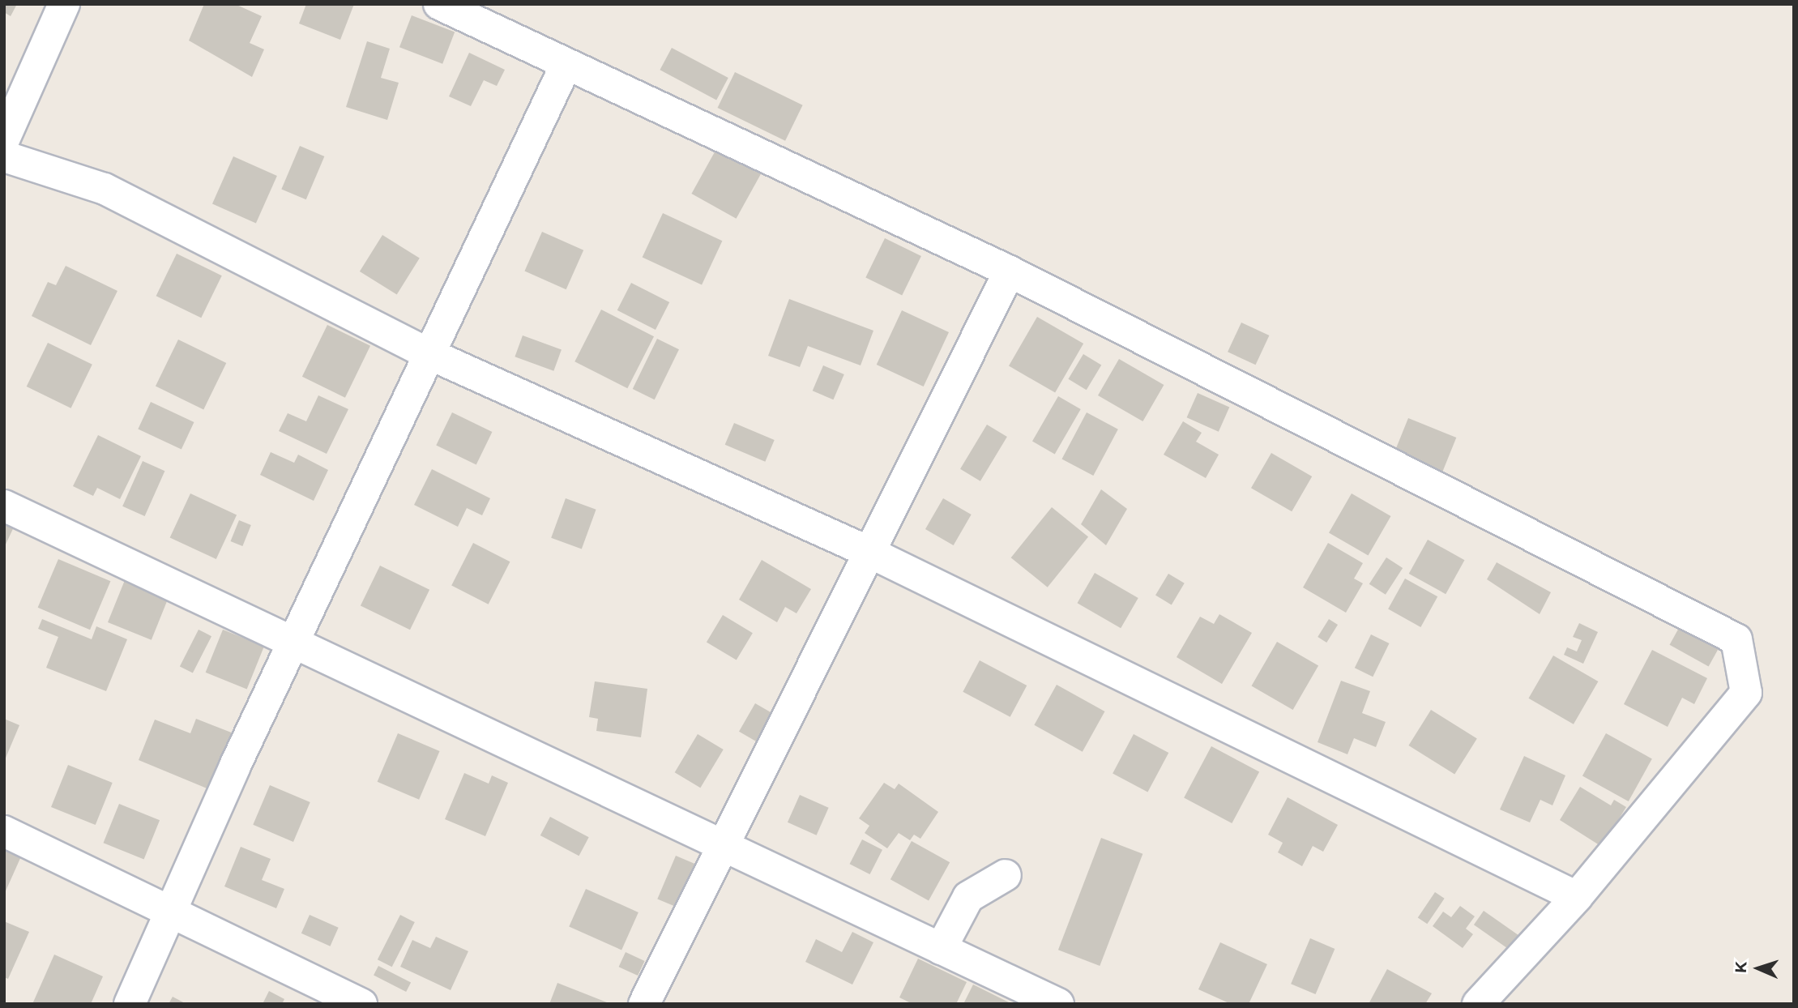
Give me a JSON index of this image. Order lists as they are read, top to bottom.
{
  "north": "left"
}
